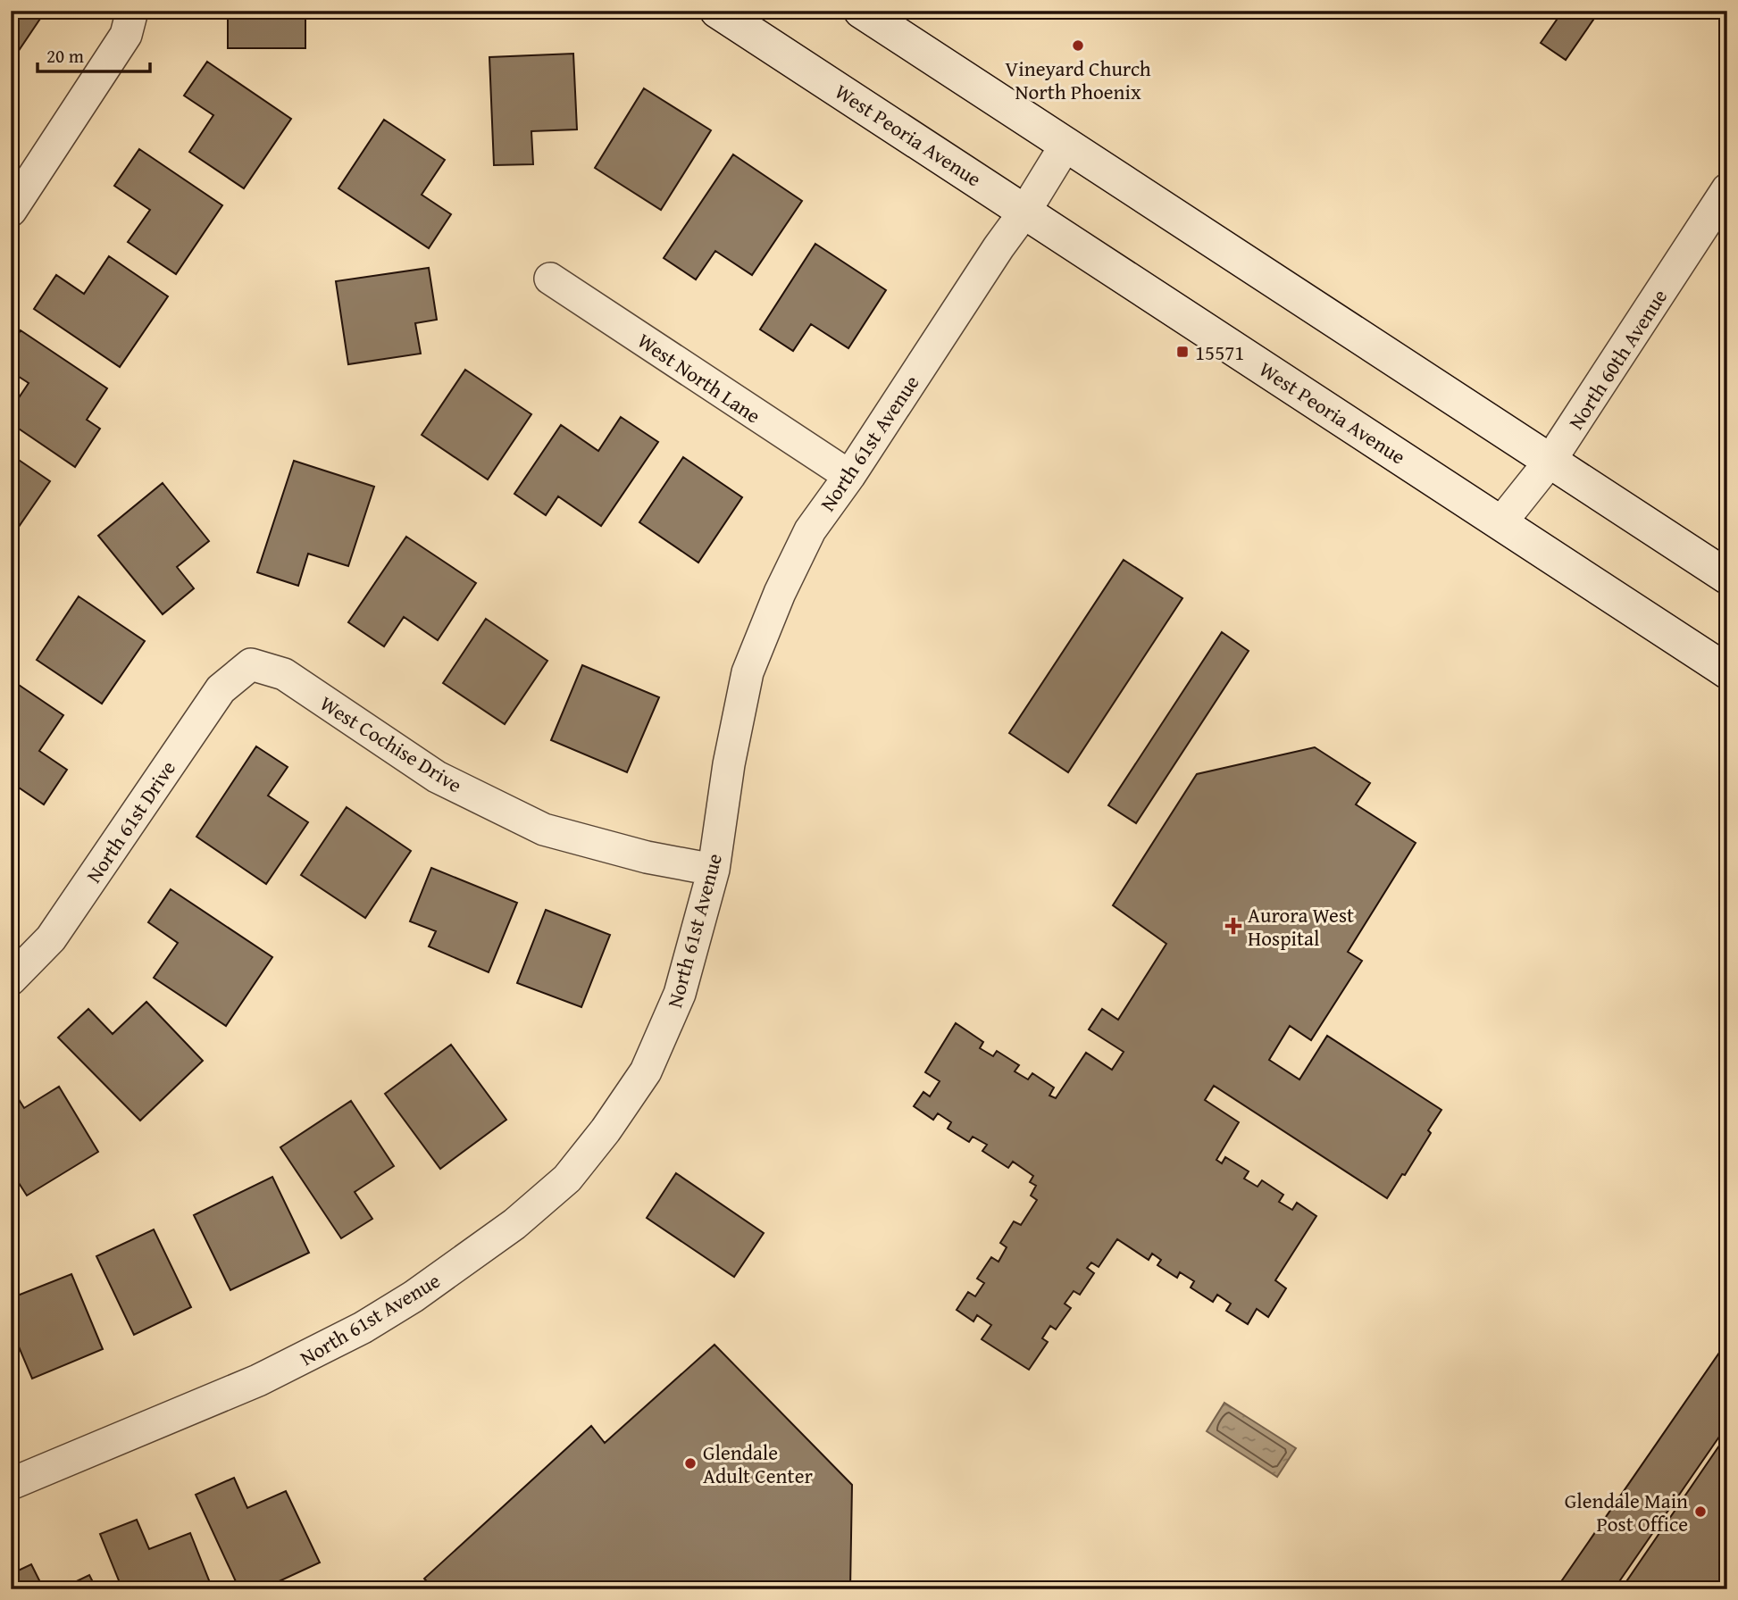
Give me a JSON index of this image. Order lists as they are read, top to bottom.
{
  "streets": {
    "main road": ["West Peoria Avenue"],
    "street": [
      "North 60th Avenue",
      "West North Lane",
      "North 61st Avenue",
      "West Cochise Drive",
      "North 61st Drive"
    ]
  },
  "crossings": [
    ["West Peoria Avenue", "North 60th Avenue"],
    ["West Peoria Avenue", "North 61st Avenue"],
    ["West North Lane", "North 61st Avenue"],
    ["North 61st Avenue", "West Cochise Drive"],
    ["West Cochise Drive", "North 61st Drive"]
  ],
  "places": {
    "other": ["Vineyard Church North Phoenix", "Glendale Adult Center", "Glendale Main Post Office"],
    "transit": ["15571"],
    "health": ["Aurora West Hospital"]
  },
  "scale_bar": "20 m"
}
